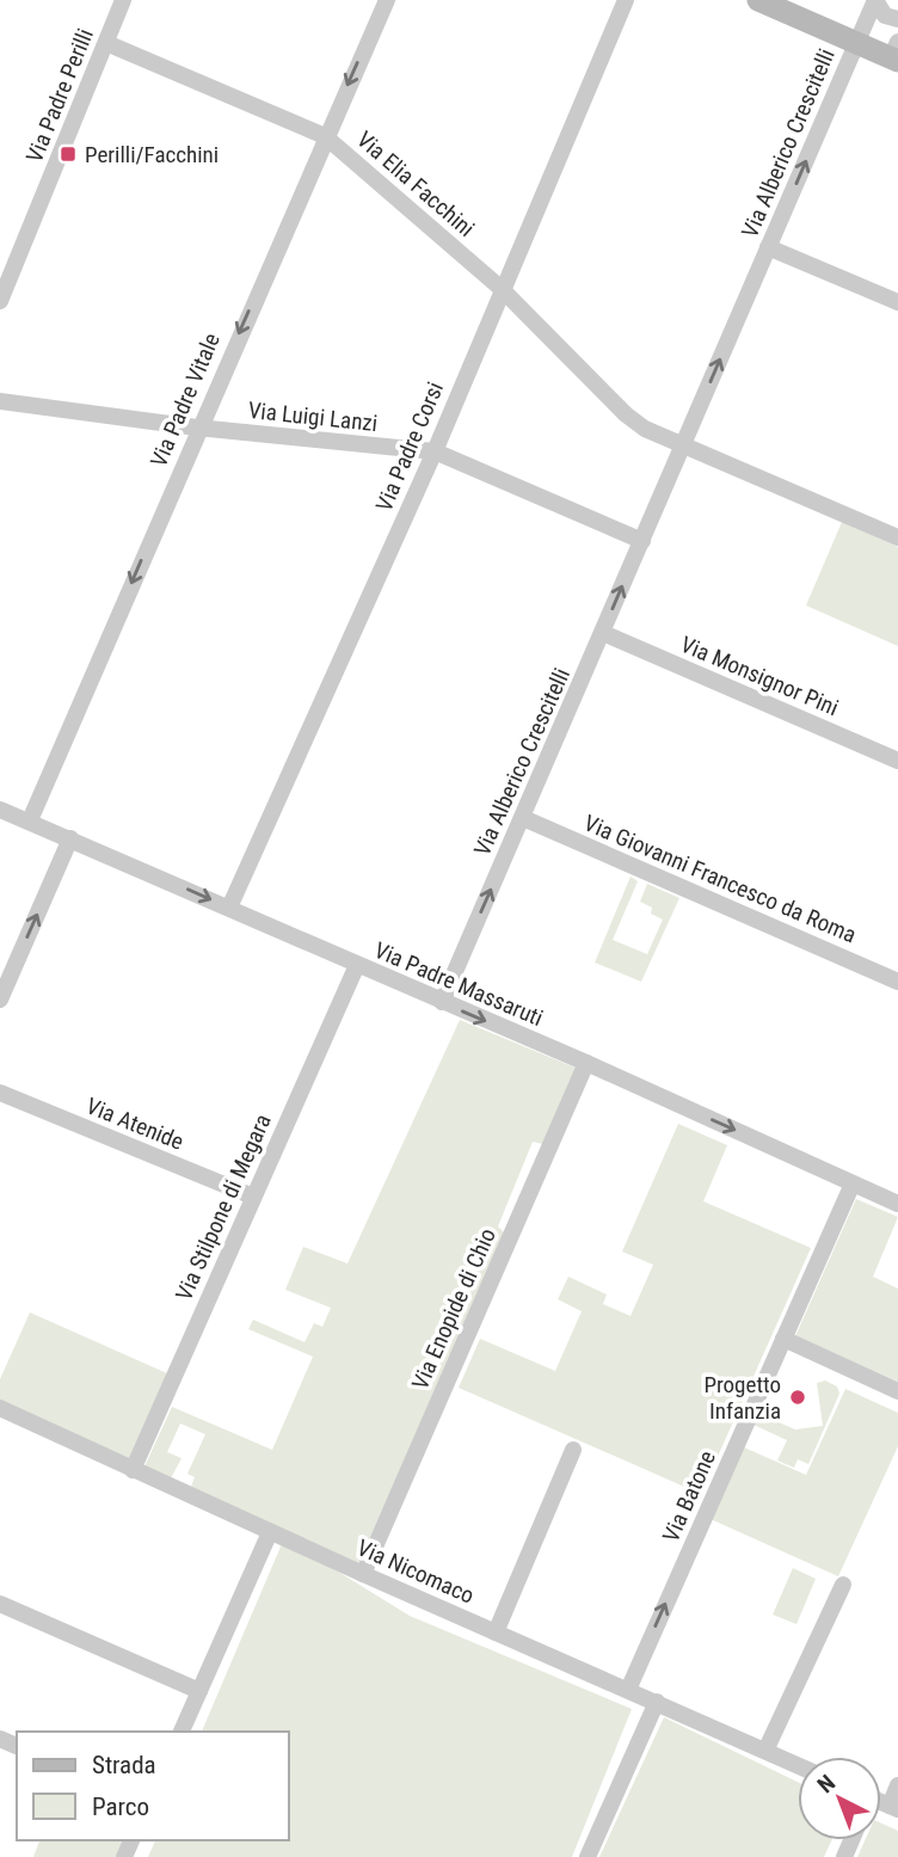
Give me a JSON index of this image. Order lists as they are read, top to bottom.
{
  "streets": {
    "street": [
      "Via Padre Perilli",
      "Via Alberico Crescitelli",
      "Via Elia Facchini",
      "Via Padre Vitale",
      "Via Luigi Lanzi",
      "Via Padre Corsi",
      "Via Monsignor Pini",
      "Via Giovanni Francesco da Roma",
      "Via Padre Massaruti",
      "Via Atenide",
      "Via Stilpone di Megara",
      "Via Enopide di Chio",
      "Via Batone",
      "Via Nicomaco"
    ]
  },
  "crossings": [
    ["Via Padre Perilli", "Via Elia Facchini"],
    ["Via Alberico Crescitelli", "Via Elia Facchini"],
    ["Via Alberico Crescitelli", "Via Luigi Lanzi"],
    ["Via Alberico Crescitelli", "Via Monsignor Pini"],
    ["Via Alberico Crescitelli", "Via Giovanni Francesco da Roma"],
    ["Via Alberico Crescitelli", "Via Padre Massaruti"],
    ["Via Elia Facchini", "Via Padre Vitale"],
    ["Via Elia Facchini", "Via Padre Corsi"],
    ["Via Padre Vitale", "Via Luigi Lanzi"],
    ["Via Padre Vitale", "Via Padre Massaruti"],
    ["Via Luigi Lanzi", "Via Padre Corsi"],
    ["Via Padre Corsi", "Via Padre Massaruti"],
    ["Via Padre Massaruti", "Via Stilpone di Megara"],
    ["Via Padre Massaruti", "Via Enopide di Chio"],
    ["Via Padre Massaruti", "Via Batone"],
    ["Via Atenide", "Via Stilpone di Megara"],
    ["Via Stilpone di Megara", "Via Nicomaco"],
    ["Via Enopide di Chio", "Via Nicomaco"],
    ["Via Batone", "Via Nicomaco"]
  ],
  "one_way": ["Via Alberico Crescitelli", "Via Padre Vitale", "Via Padre Massaruti"],
  "places": {
    "transit": ["Perilli/Facchini"],
    "other": ["Progetto Infanzia"]
  },
  "legend": ["Strada", "Parco"],
  "north": "top left"
}
